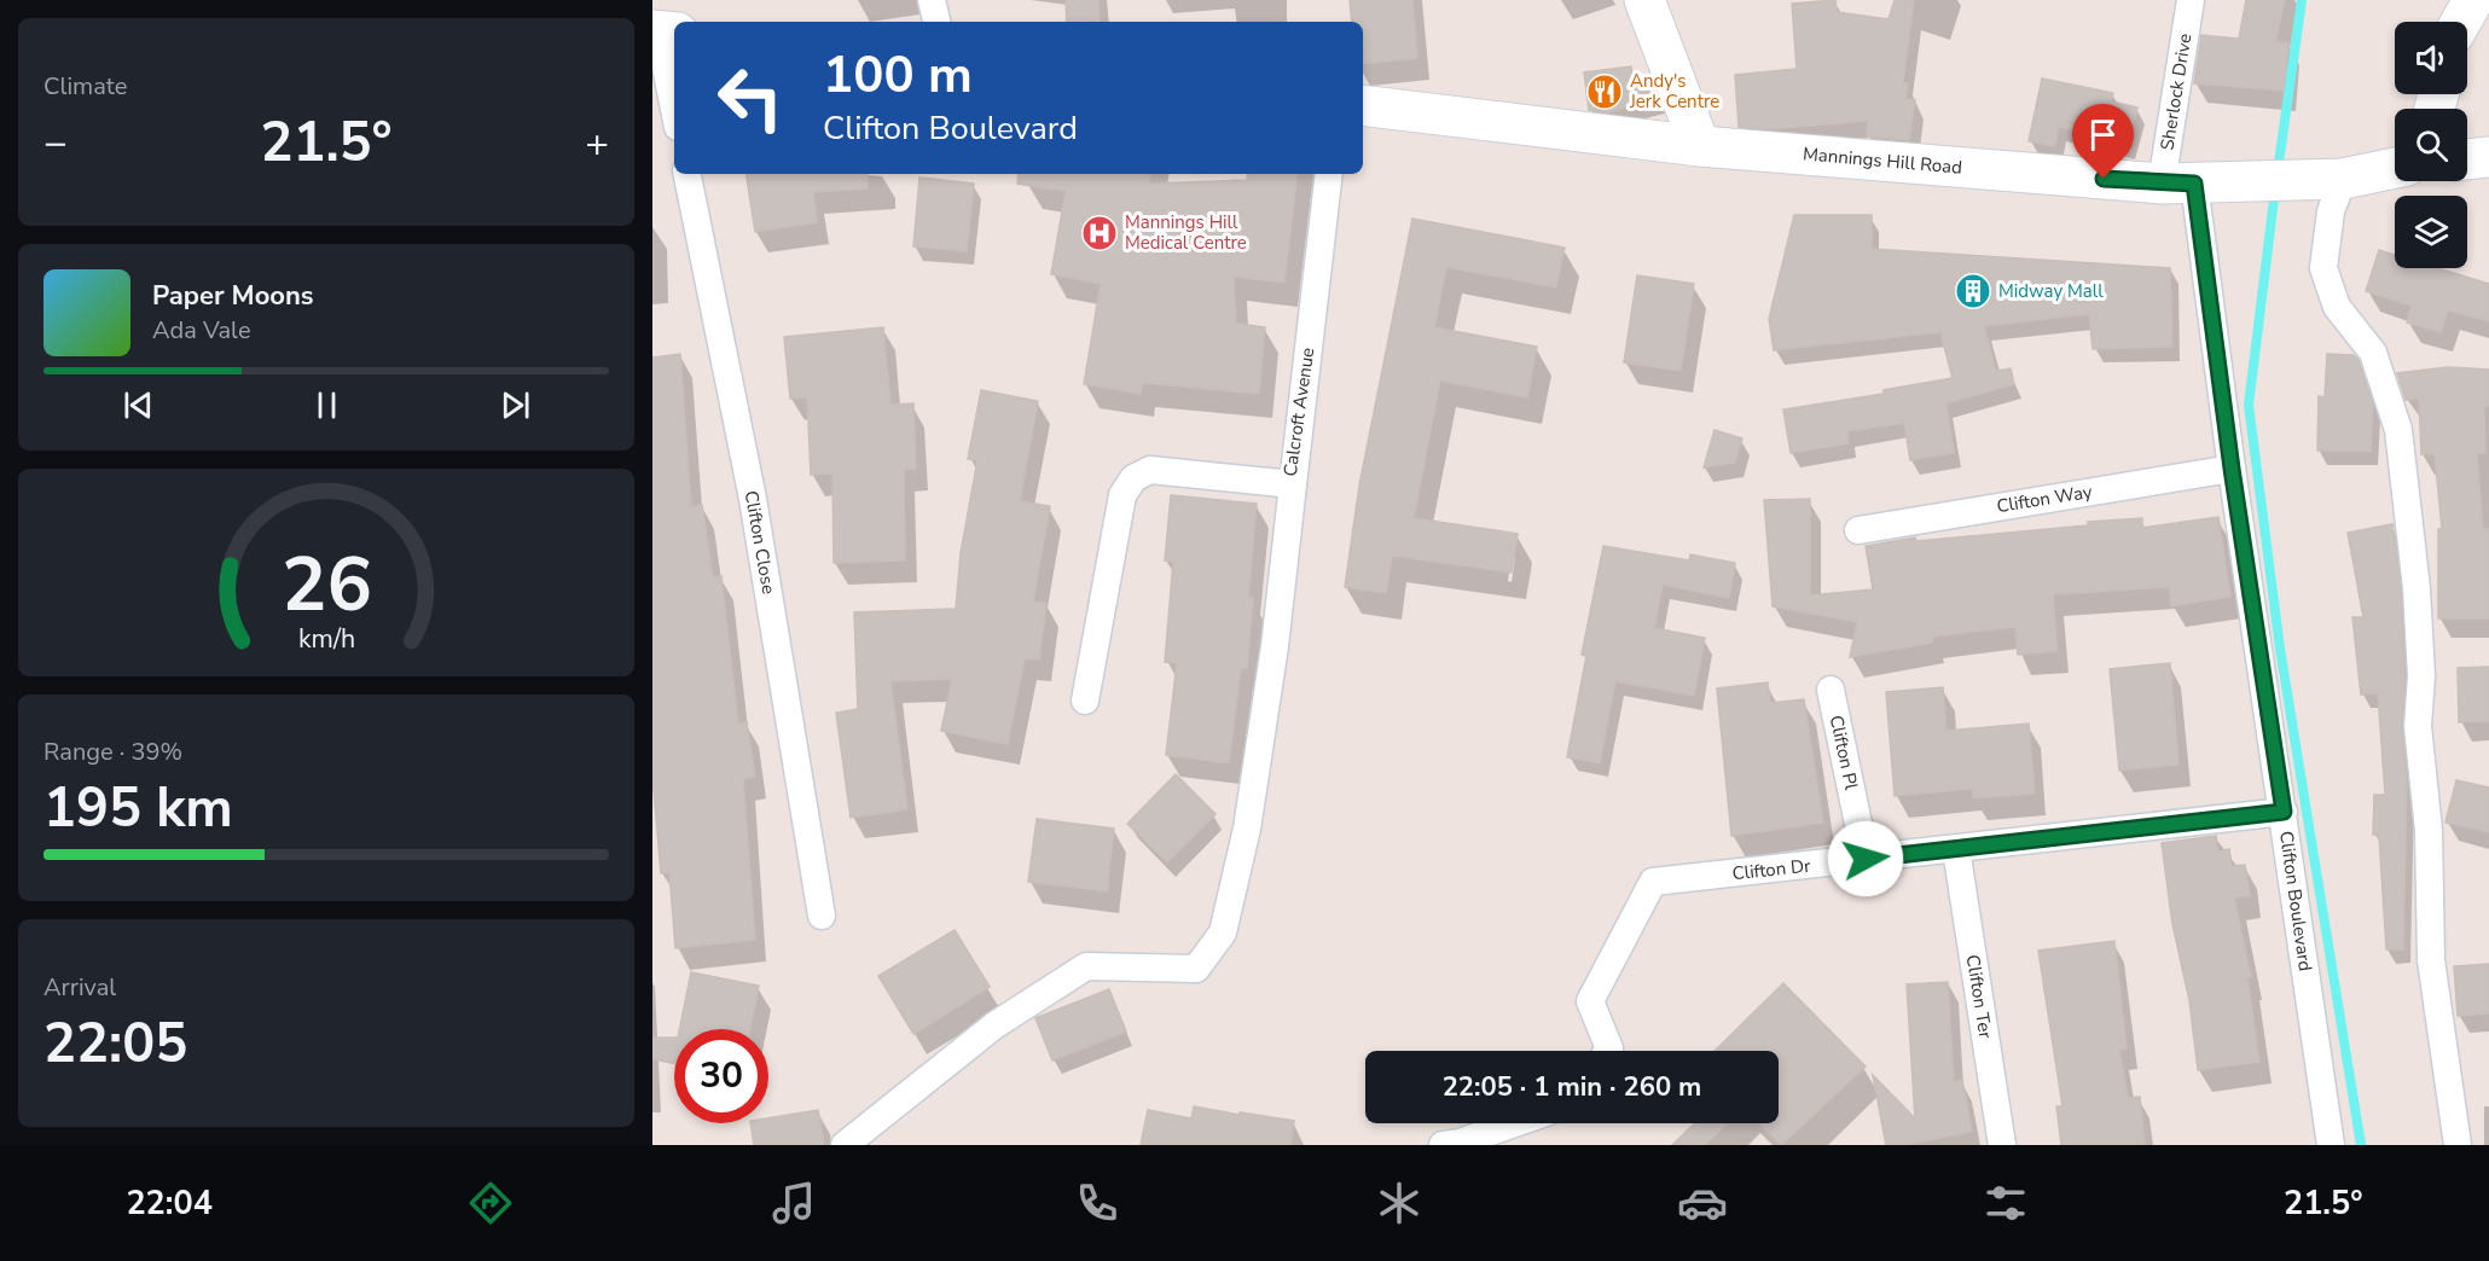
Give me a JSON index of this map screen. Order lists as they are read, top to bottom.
{
  "streets": {
    "main road": ["Mannings Hill Road"],
    "street": [
      "Sherlock Drive",
      "Calcroft Avenue",
      "Clifton Way",
      "Clifton Close",
      "Clifton Pl",
      "Clifton Dr",
      "Clifton Boulevard",
      "Clifton Ter"
    ]
  },
  "crossings": [
    ["Sherlock Drive", "Mannings Hill Road"],
    ["Sherlock Drive", "Clifton Boulevard"],
    ["Mannings Hill Road", "Clifton Boulevard"],
    ["Clifton Way", "Clifton Boulevard"],
    ["Clifton Pl", "Clifton Dr"],
    ["Clifton Dr", "Clifton Boulevard"],
    ["Clifton Dr", "Clifton Ter"]
  ],
  "places": {
    "restaurant": ["Andy's Jerk Centre"],
    "hospital": ["Mannings Hill Medical Centre"],
    "building": ["Midway Mall"]
  },
  "page": {
    "tile": [
      "Climate",
      ["Range · 39%", "195 km"],
      ["Arrival", "22:05"]
    ],
    "turn": ["100 m", "Clifton Boulevard"],
    "heat": ["−", "21.5°", "+"],
    "song": ["Paper Moons", "Ada Vale"],
    "limit": "30",
    "trip": "22:05 · 1 min · 260 m",
    "tabs": ["22:04", "21.5°"],
    "gauge": ["26", "km/h"]
  }
}
